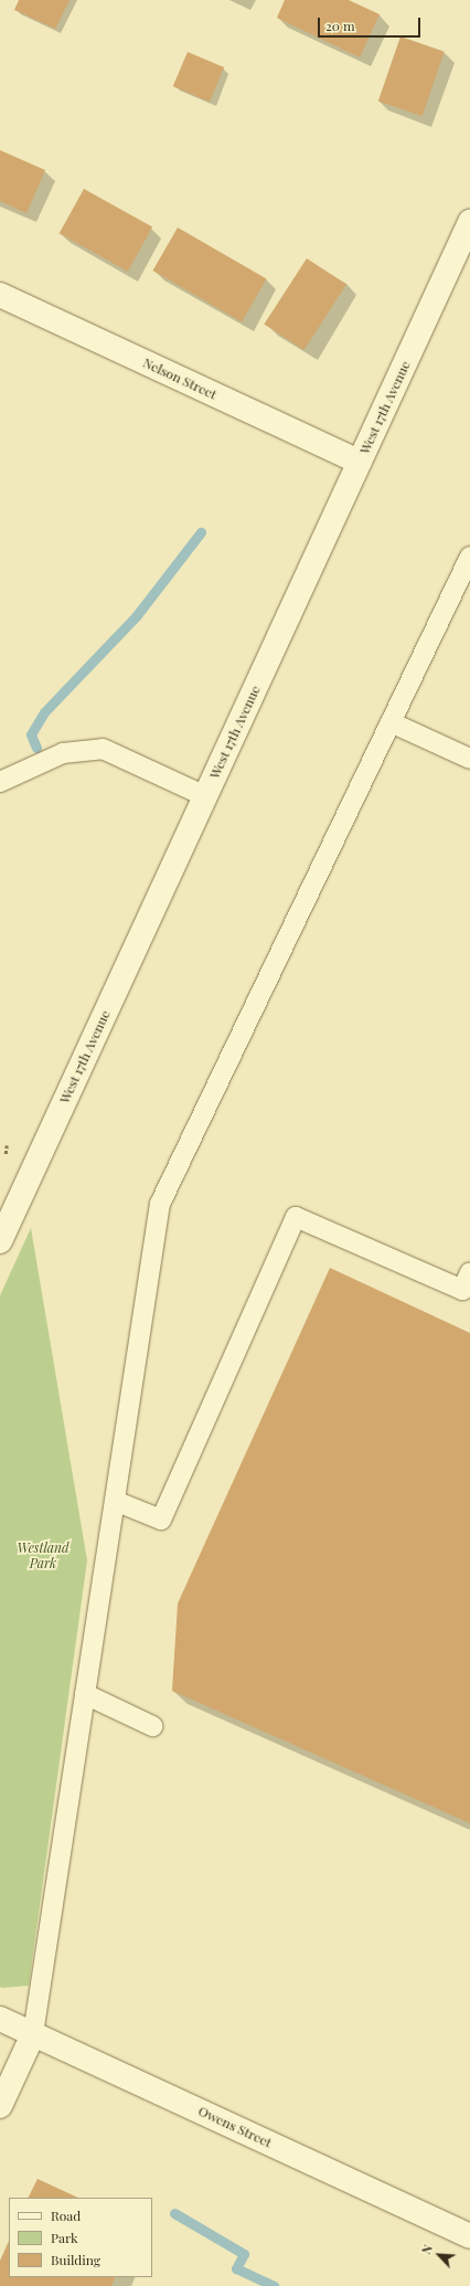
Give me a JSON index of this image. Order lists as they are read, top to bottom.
{
  "streets": {
    "street": ["Nelson Street", "West 17th Avenue", "Owens Street"]
  },
  "crossings": [
    ["Nelson Street", "West 17th Avenue"]
  ],
  "parks": ["Westland Park"],
  "legend": ["Road", "Park", "Building"],
  "scale_bar": "20 m",
  "north": "top left"
}
